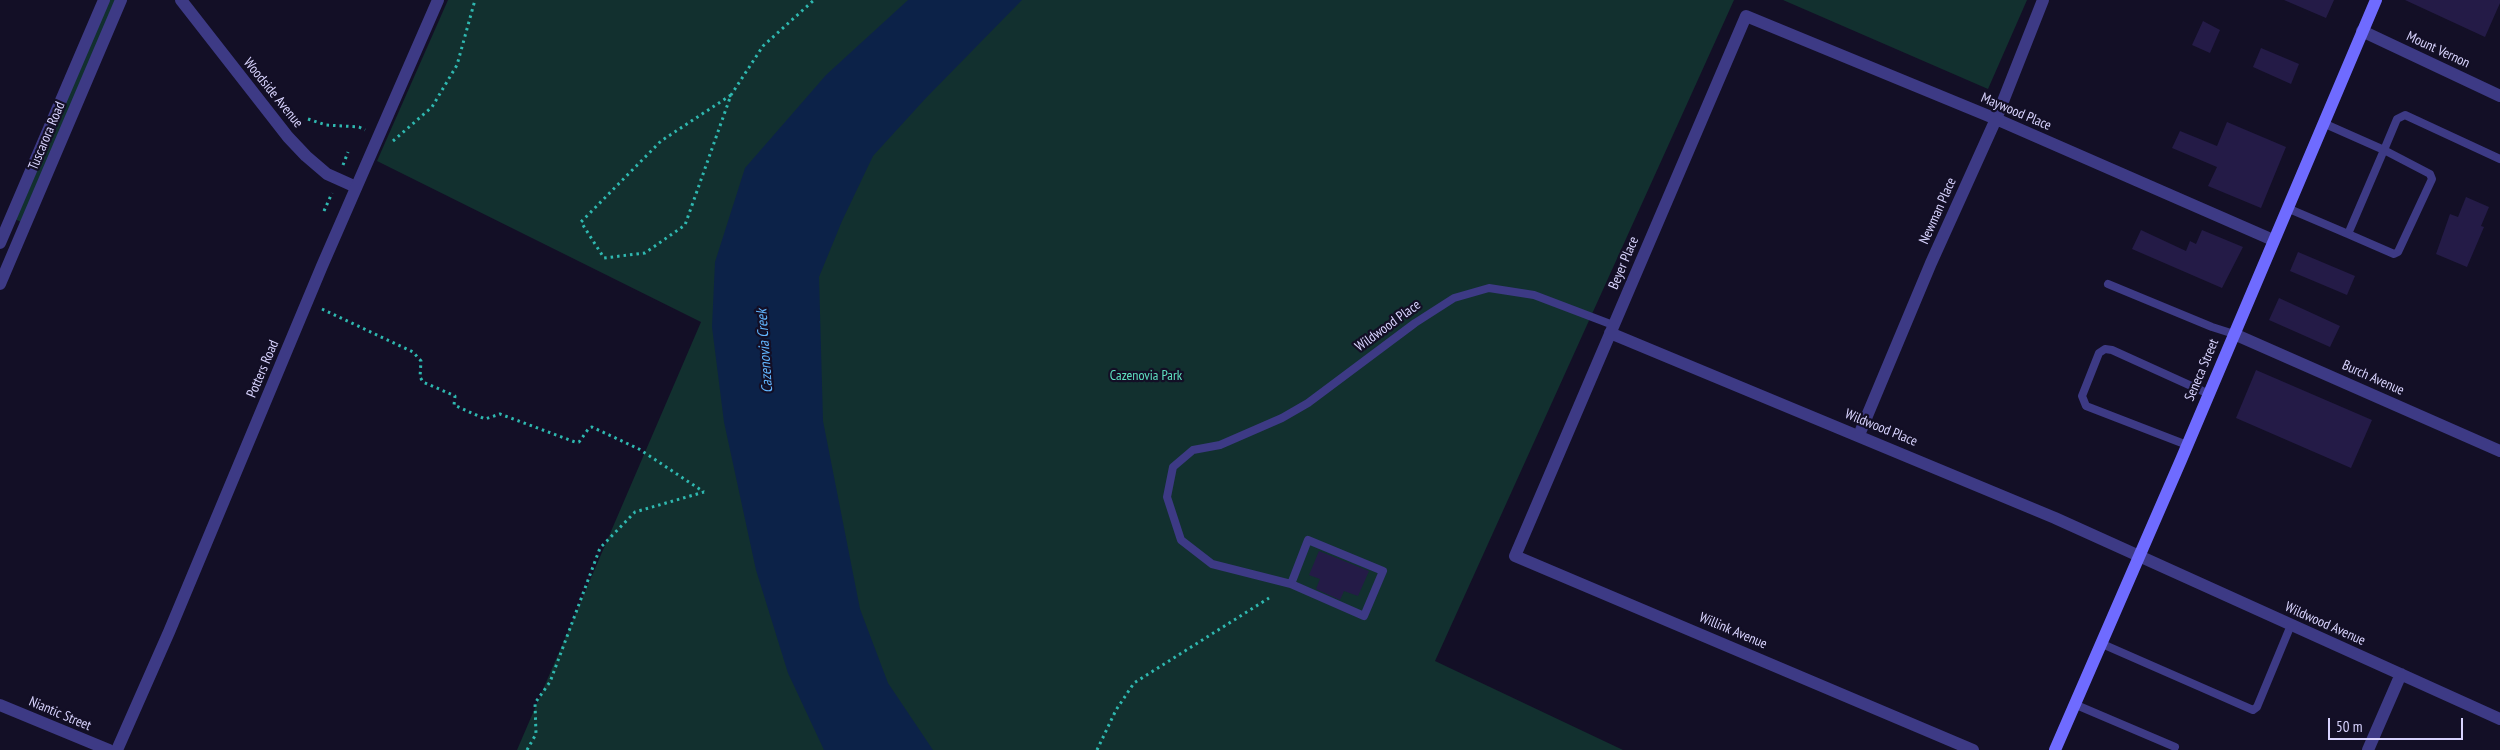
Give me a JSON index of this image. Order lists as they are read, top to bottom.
{
  "streets": {
    "main road": ["Seneca Street"],
    "street": [
      "Mount Vernon",
      "Woodside Avenue",
      "Maywood Place",
      "Tuscarora Road",
      "Newman Place",
      "Beyer Place",
      "Wildwood Place",
      "Potters Road",
      "Burch Avenue",
      "Wildwood Avenue",
      "Willink Avenue",
      "Niantic Street"
    ]
  },
  "crossings": [
    ["Mount Vernon", "Seneca Street"],
    ["Woodside Avenue", "Potters Road"],
    ["Maywood Place", "Newman Place"],
    ["Maywood Place", "Beyer Place"],
    ["Maywood Place", "Seneca Street"],
    ["Newman Place", "Wildwood Place"],
    ["Beyer Place", "Wildwood Place"],
    ["Beyer Place", "Willink Avenue"],
    ["Wildwood Place", "Seneca Street"],
    ["Wildwood Place", "Wildwood Avenue"],
    ["Seneca Street", "Burch Avenue"],
    ["Seneca Street", "Wildwood Avenue"]
  ],
  "water": ["Cazenovia Creek"],
  "parks": ["Cazenovia Park"],
  "scale_bar": "50 m"
}
